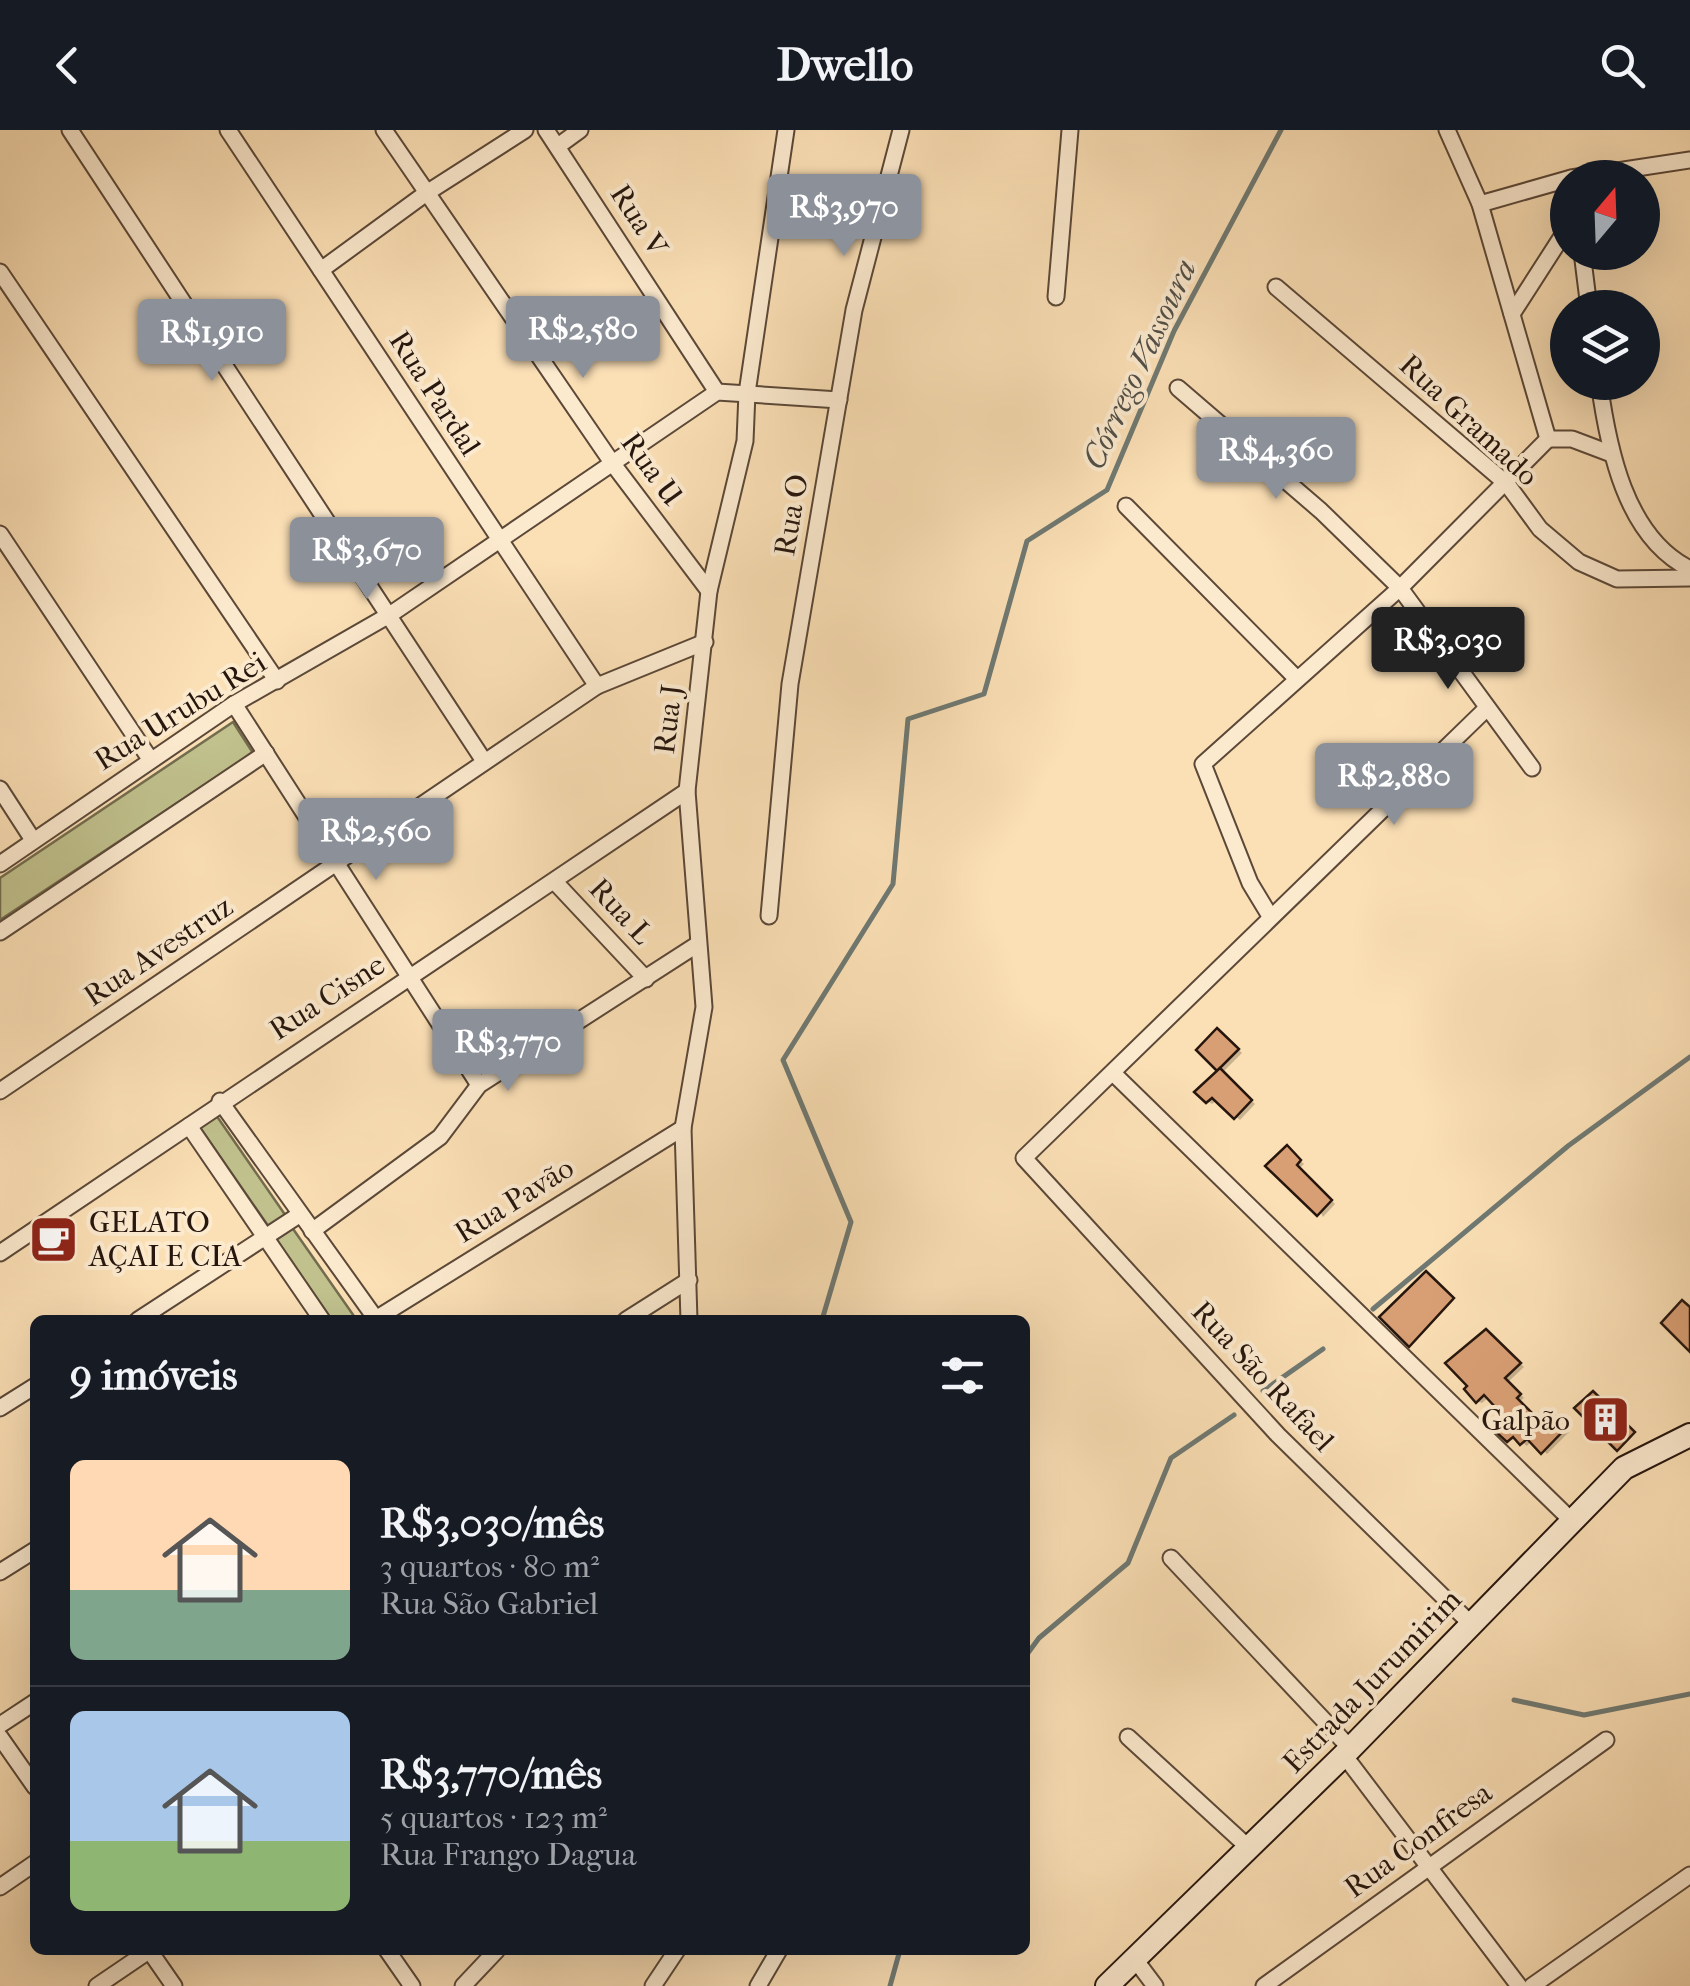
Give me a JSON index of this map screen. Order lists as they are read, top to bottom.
{
  "streets": {
    "main road": ["Estrada Jurumirim"],
    "street": [
      "Rua V",
      "Rua Pardal",
      "Rua Gramado",
      "Rua U",
      "Rua O",
      "Rua Urubu Rei",
      "Rua J",
      "Rua L",
      "Rua Avestruz",
      "Rua Cisne",
      "Rua Pavão",
      "Rua São Rafael",
      "Rua Confresa"
    ]
  },
  "crossings": [
    ["Rua V", "Rua Urubu Rei"],
    ["Rua Pardal", "Rua Urubu Rei"],
    ["Rua Pardal", "Rua Avestruz"],
    ["Rua U", "Rua Urubu Rei"],
    ["Rua U", "Rua J"],
    ["Rua J", "Rua Avestruz"],
    ["Rua J", "Rua Cisne"],
    ["Rua J", "Rua Pavão"],
    ["Rua L", "Rua Cisne"],
    ["Rua São Rafael", "Estrada Jurumirim"]
  ],
  "water": ["Córrego Vassoura"],
  "places": {
    "cafe": ["GELATO AÇAI E CIA"],
    "building": ["Galpão"]
  },
  "north": "top",
  "page": {
    "header": "Dwello",
    "price": [
      "R$3,970",
      "R$2,580",
      "R$1,910",
      "R$4,360",
      "R$3,670",
      "R$3,030",
      "R$2,880",
      "R$2,560",
      "R$3,770"
    ],
    "heading": "9 imóveis",
    "list": [
      {
        "name": "R$3,030/mês",
        "note": "3 quartos · 80 m² · Rua São Gabriel"
      },
      {
        "name": "R$3,770/mês",
        "note": "5 quartos · 123 m² · Rua Frango Dagua"
      }
    ]
  }
}
